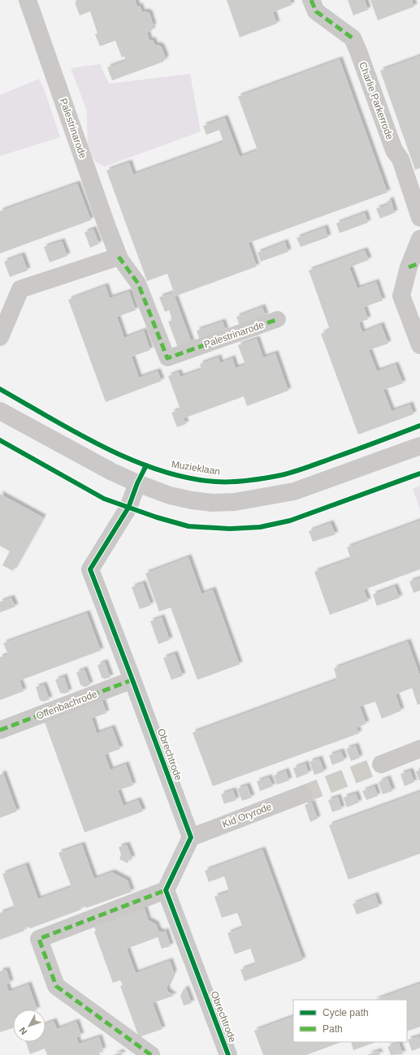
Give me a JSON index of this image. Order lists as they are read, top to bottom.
{
  "streets": {
    "street": [
      "Charlie Parkerrode",
      "Palestrinarode",
      "Offenbachrode",
      "Obrechtrode",
      "Kid Oryrode"
    ],
    "cycle path": ["Muzieklaan"]
  },
  "crossings": [
    ["Offenbachrode", "Obrechtrode"],
    ["Obrechtrode", "Kid Oryrode"]
  ],
  "legend": ["Cycle path", "Path"],
  "north": "bottom left"
}
